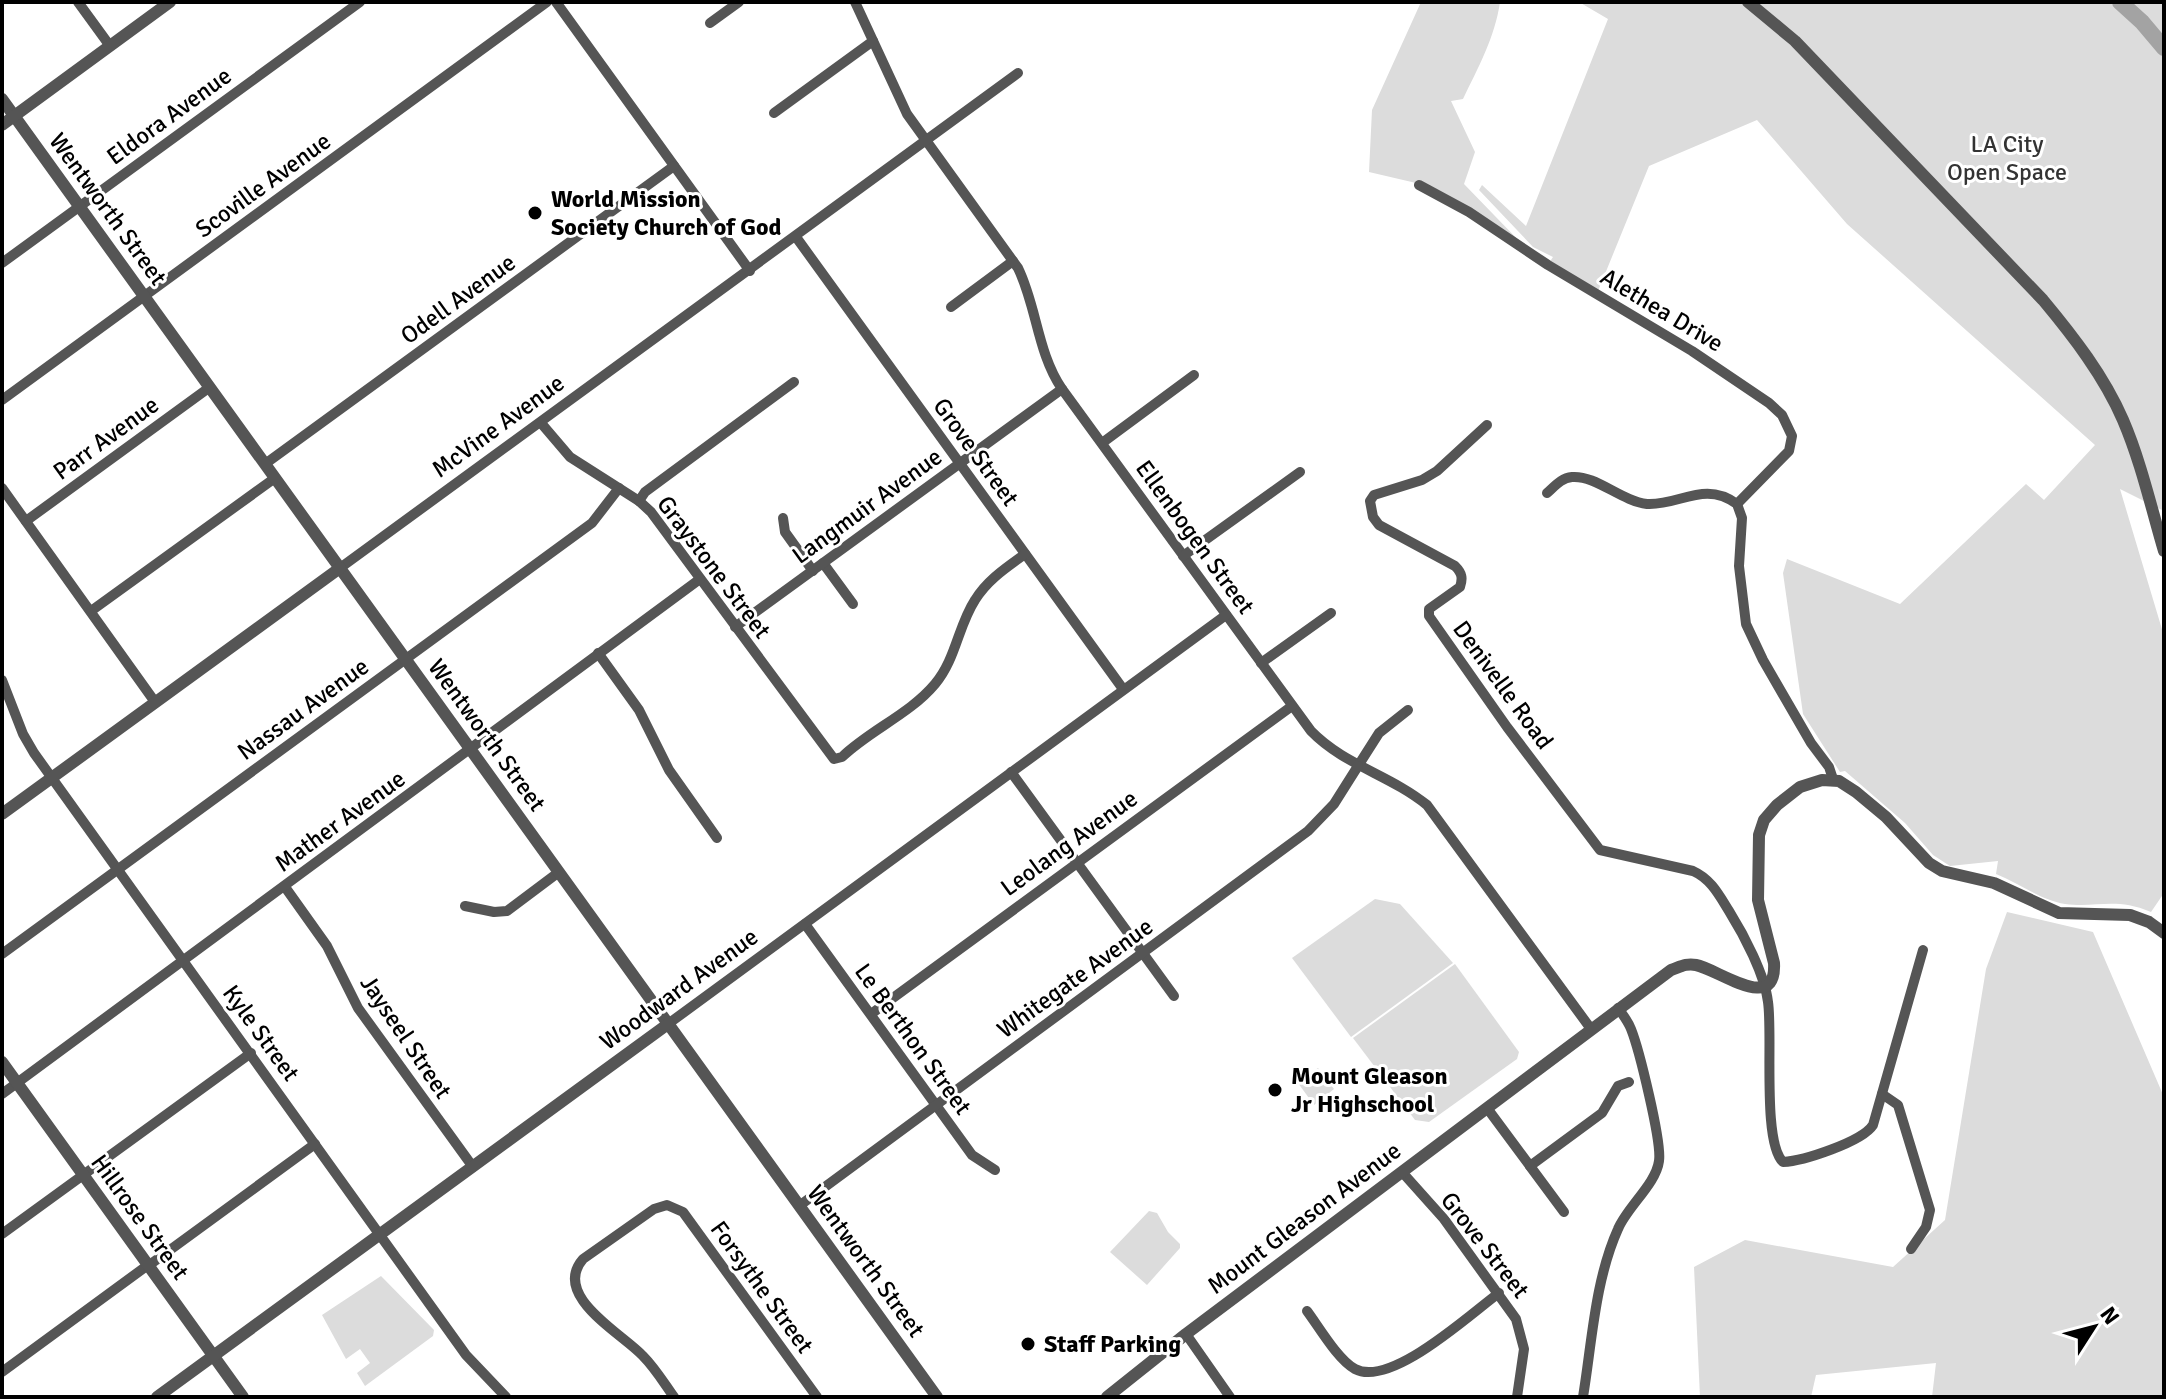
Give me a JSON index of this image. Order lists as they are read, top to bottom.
{
  "streets": {
    "street": [
      "Eldora Avenue",
      "Scoville Avenue",
      "Wentworth Street",
      "Odell Avenue",
      "Alethea Drive",
      "McVine Avenue",
      "Parr Avenue",
      "Grove Street",
      "Langmuir Avenue",
      "Ellenbogen Street",
      "Graystone Street",
      "Denivelle Road",
      "Nassau Avenue",
      "Mather Avenue",
      "Leolang Avenue",
      "Whitegate Avenue",
      "Woodward Avenue",
      "Kyle Street",
      "Jayseel Street",
      "Le Berthon Street",
      "Hillrose Street",
      "Mount Gleason Avenue",
      "Forsythe Street"
    ]
  },
  "crossings": [
    ["Eldora Avenue", "Wentworth Street"],
    ["Scoville Avenue", "Wentworth Street"],
    ["Wentworth Street", "Odell Avenue"],
    ["Wentworth Street", "McVine Avenue"],
    ["Wentworth Street", "Parr Avenue"],
    ["Wentworth Street", "Nassau Avenue"],
    ["Wentworth Street", "Mather Avenue"],
    ["Wentworth Street", "Whitegate Avenue"],
    ["Wentworth Street", "Woodward Avenue"],
    ["McVine Avenue", "Grove Street"],
    ["McVine Avenue", "Ellenbogen Street"],
    ["McVine Avenue", "Graystone Street"],
    ["McVine Avenue", "Kyle Street"],
    ["Grove Street", "Langmuir Avenue"],
    ["Grove Street", "Graystone Street"],
    ["Grove Street", "Woodward Avenue"],
    ["Grove Street", "Mount Gleason Avenue"],
    ["Langmuir Avenue", "Ellenbogen Street"],
    ["Langmuir Avenue", "Graystone Street"],
    ["Ellenbogen Street", "Leolang Avenue"],
    ["Ellenbogen Street", "Whitegate Avenue"],
    ["Ellenbogen Street", "Woodward Avenue"],
    ["Ellenbogen Street", "Mount Gleason Avenue"],
    ["Graystone Street", "Nassau Avenue"],
    ["Graystone Street", "Mather Avenue"],
    ["Denivelle Road", "Mount Gleason Avenue"],
    ["Nassau Avenue", "Kyle Street"],
    ["Mather Avenue", "Kyle Street"],
    ["Mather Avenue", "Jayseel Street"],
    ["Mather Avenue", "Hillrose Street"],
    ["Leolang Avenue", "Le Berthon Street"],
    ["Whitegate Avenue", "Le Berthon Street"],
    ["Woodward Avenue", "Kyle Street"],
    ["Woodward Avenue", "Jayseel Street"],
    ["Woodward Avenue", "Le Berthon Street"],
    ["Woodward Avenue", "Hillrose Street"]
  ],
  "parks": ["LA City Open Space"],
  "places": ["World Mission Society Church of God", "Mount Gleason Jr Highschool", "Staff Parking"],
  "north": "top right"
}
